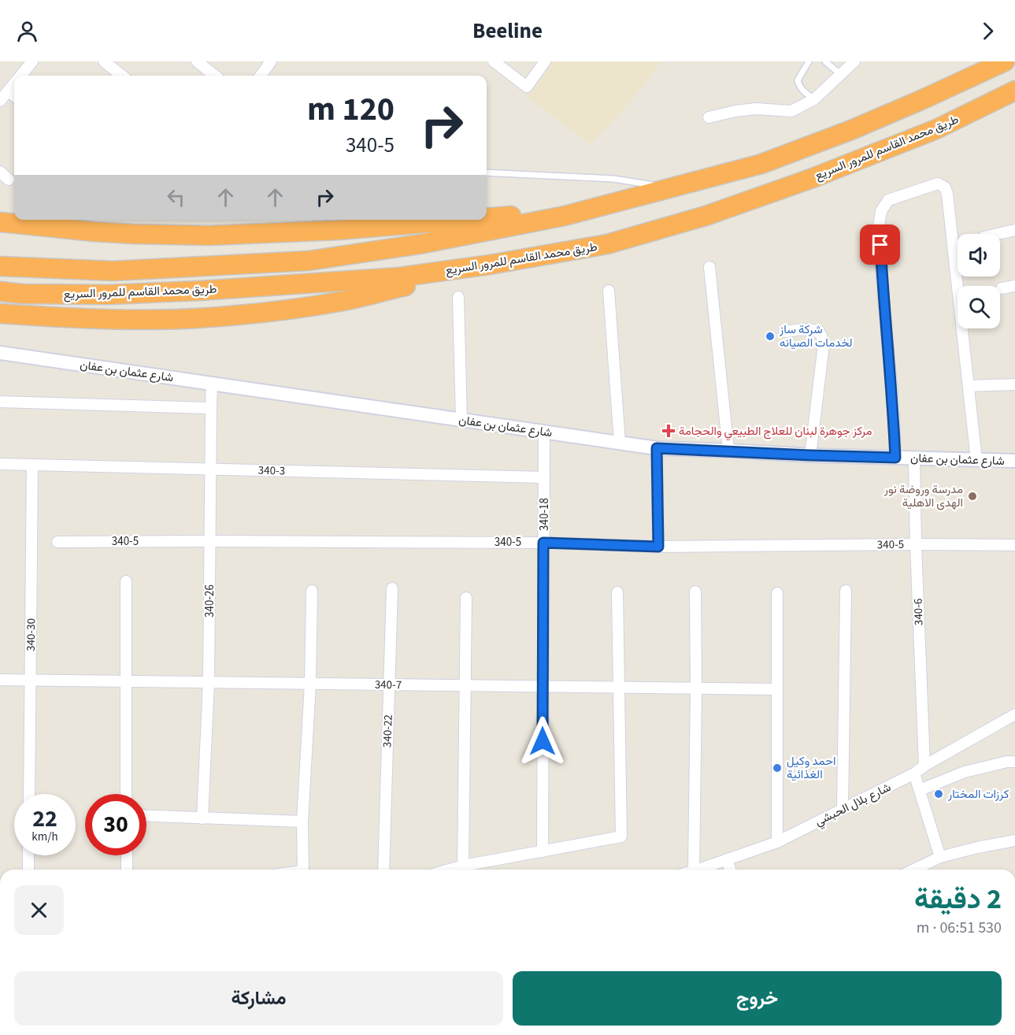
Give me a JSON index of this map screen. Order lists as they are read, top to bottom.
{
  "streets": {
    "highway": ["طريق محمد القاسم للمرور السريع"],
    "street": [
      "شارع عثمان بن عفان",
      "340-3",
      "340-18",
      "340-5",
      "340-26",
      "340-6",
      "340-30",
      "340-7",
      "340-22",
      "شارع بلال الحبشي"
    ]
  },
  "crossings": [
    ["شارع عثمان بن عفان", "340-18"],
    ["شارع عثمان بن عفان", "340-26"],
    ["شارع عثمان بن عفان", "340-6"],
    ["340-3", "340-18"],
    ["340-3", "340-26"],
    ["340-3", "340-30"],
    ["340-18", "340-5"],
    ["340-18", "340-7"],
    ["340-5", "340-26"],
    ["340-5", "340-6"],
    ["340-26", "340-7"],
    ["340-6", "شارع بلال الحبشي"],
    ["340-30", "340-7"],
    ["340-7", "340-22"]
  ],
  "places": {
    "other": [
      "شركة ساز لخدمات الصيانه",
      "مدرسة وروضة نور الهدى الاهلية",
      "احمد وكيل الغذائية",
      "كرزات المختار"
    ],
    "health": ["مركز جوهرة لبنان للعلاج الطبيعي والحجامة"]
  },
  "page": {
    "header": "Beeline",
    "turn": ["120 m", "340-5"],
    "speed": "22 km/h",
    "limit": "30",
    "heading": ["2 دقيقة", "530 m · 06:51"],
    "buttons": ["خروج", "مشاركة"]
  }
}
